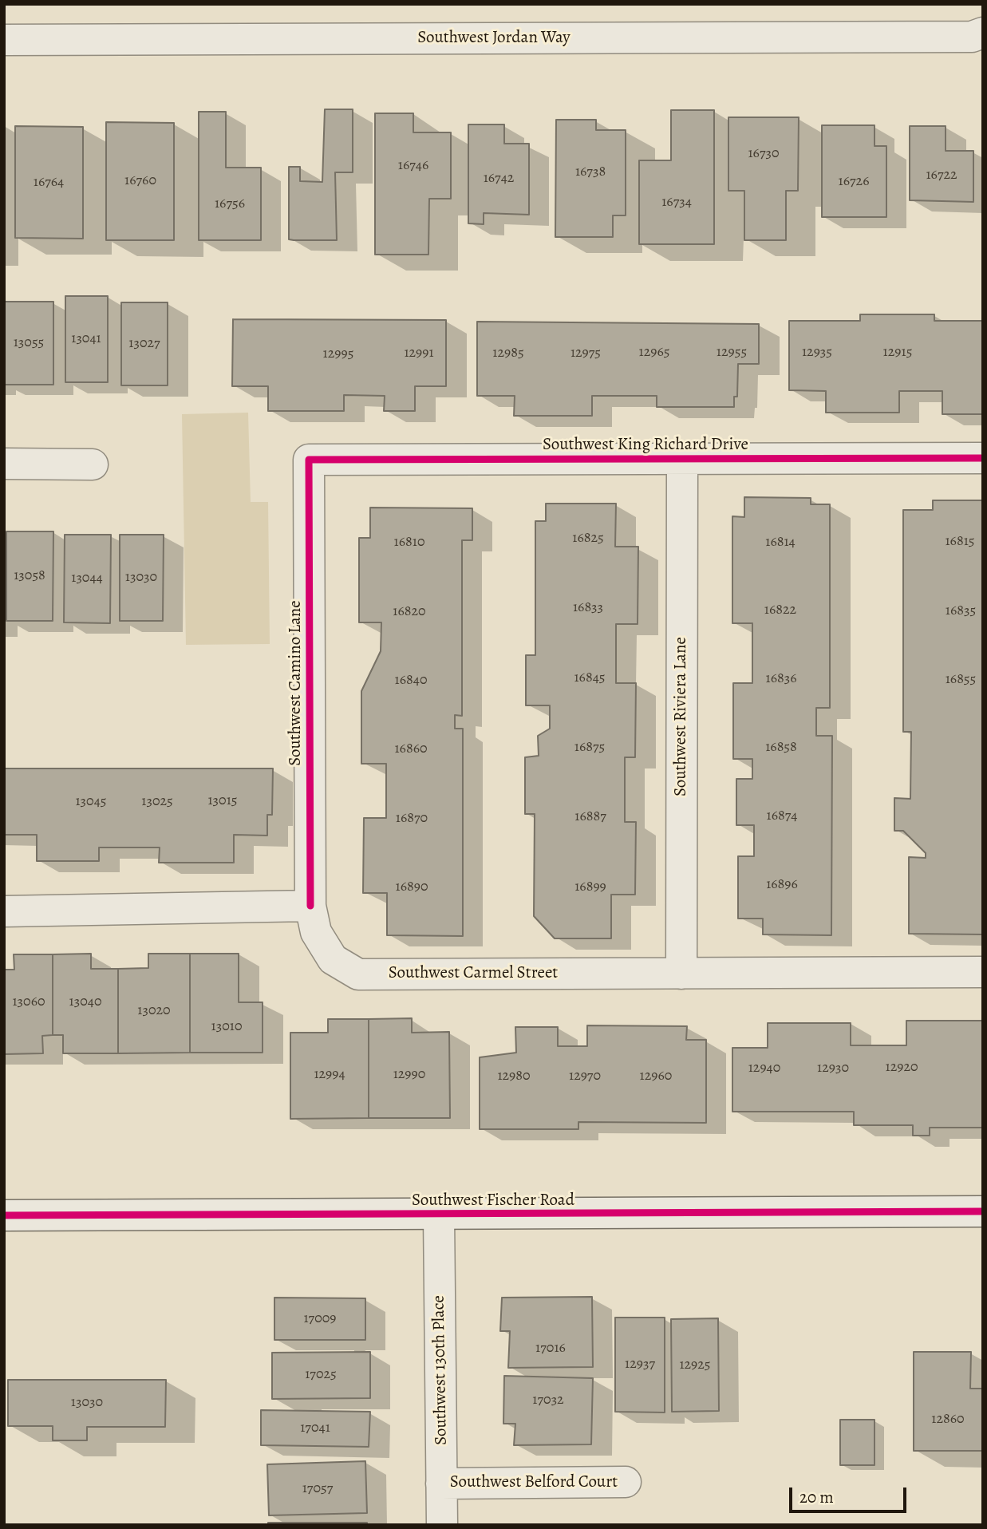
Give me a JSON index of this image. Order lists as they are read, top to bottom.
{
  "streets": {
    "street": [
      "Southwest Jordan Way",
      "Southwest King Richard Drive",
      "Southwest Camino Lane",
      "Southwest Riviera Lane",
      "Southwest Carmel Street",
      "Southwest Fischer Road",
      "Southwest 130th Place",
      "Southwest Belford Court"
    ]
  },
  "crossings": [
    ["Southwest King Richard Drive", "Southwest Camino Lane"],
    ["Southwest King Richard Drive", "Southwest Riviera Lane"],
    ["Southwest Camino Lane", "Southwest Carmel Street"],
    ["Southwest Riviera Lane", "Southwest Carmel Street"],
    ["Southwest Fischer Road", "Southwest 130th Place"],
    ["Southwest 130th Place", "Southwest Belford Court"]
  ],
  "house_numbers": [
    "16730",
    "16746",
    "16738",
    "16722",
    "16742",
    "16760",
    "16726",
    "16764",
    "16734",
    "16756",
    "13041",
    "13055",
    "13027",
    "12965",
    "12955",
    "12935",
    "12915",
    "12991",
    "12985",
    "12975",
    "12995",
    "16825",
    "16815",
    "16810",
    "16814",
    "13058",
    "13030",
    "13044",
    "16833",
    "16822",
    "16835",
    "16820",
    "16845",
    "16836",
    "16855",
    "16840",
    "16875",
    "16858",
    "16860",
    "13015",
    "13045",
    "13025",
    "16874",
    "16887",
    "16870",
    "16896",
    "16890",
    "16899",
    "13060",
    "13040",
    "13020",
    "13010",
    "12920",
    "12940",
    "12930",
    "12994",
    "12990",
    "12980",
    "12970",
    "12960",
    "17009",
    "17016",
    "12937",
    "12925",
    "17025",
    "17032",
    "13030",
    "12860",
    "17041",
    "17057"
  ],
  "scale_bar": "20 m"
}
